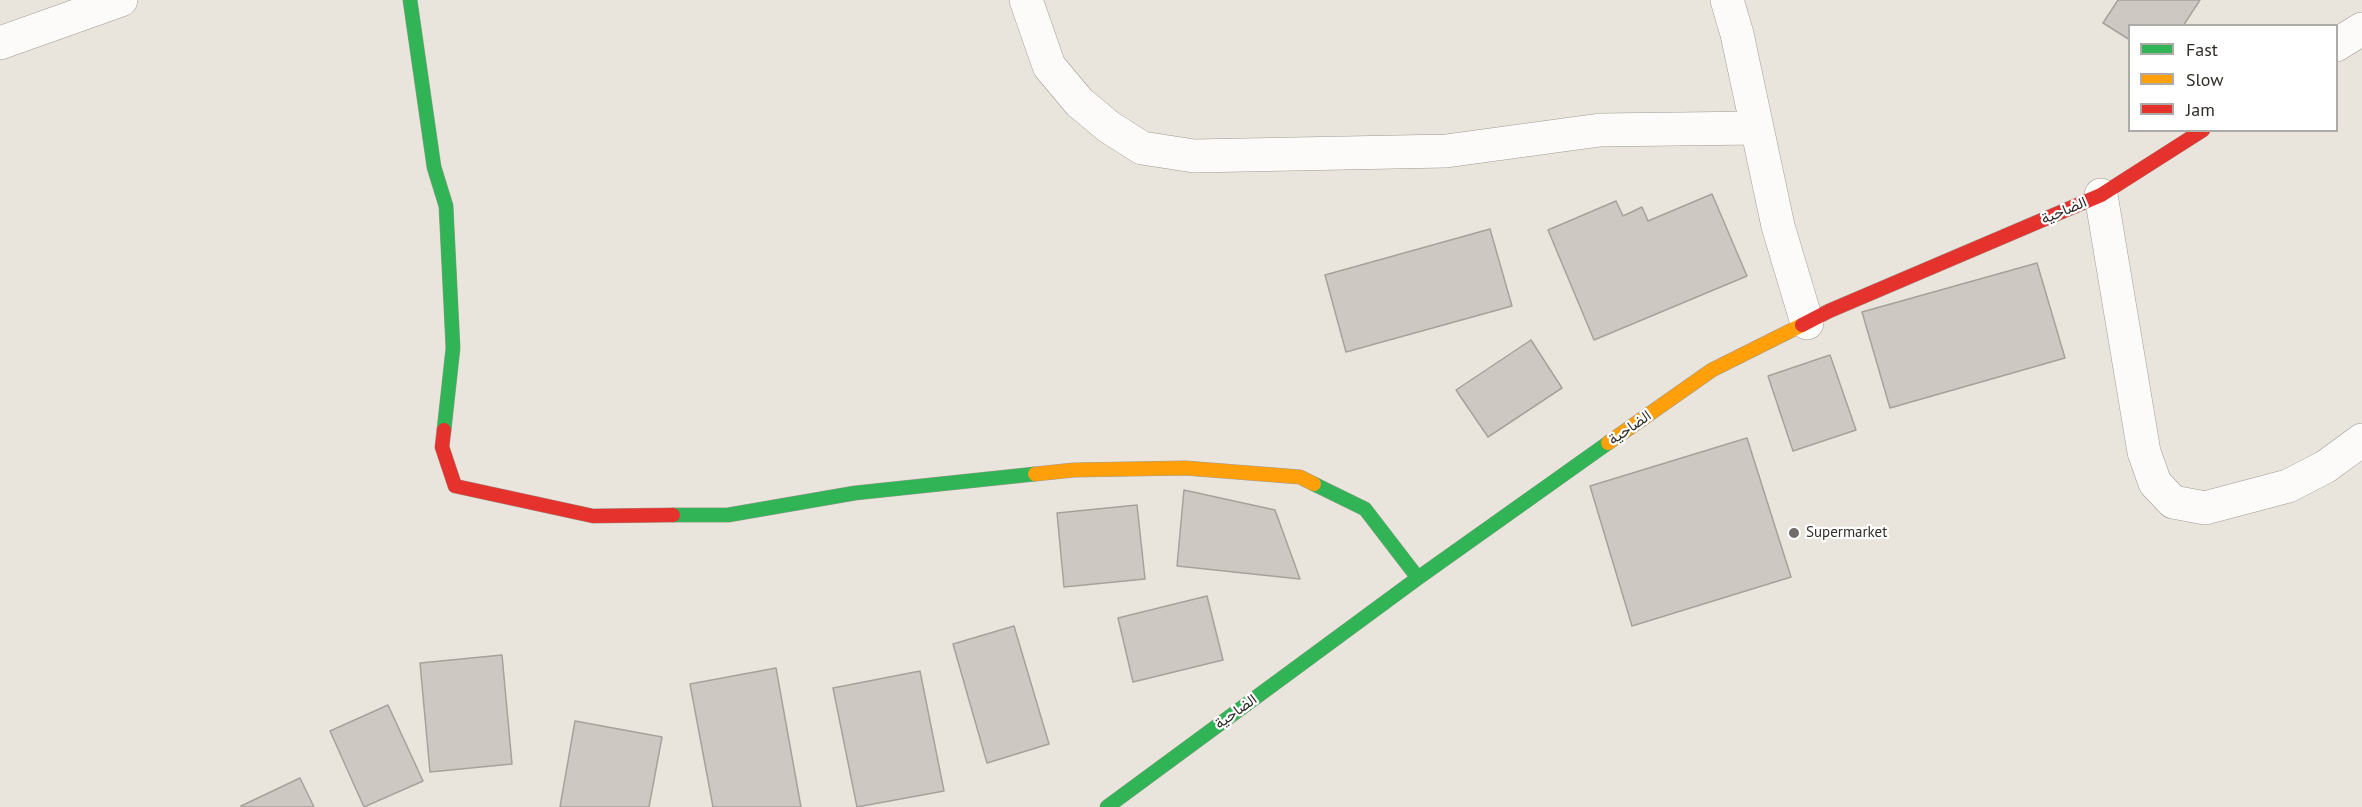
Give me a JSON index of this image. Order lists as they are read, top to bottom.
{
  "streets": {
    "street": ["الضاحية"]
  },
  "places": ["Supermarket"],
  "legend": ["Fast", "Slow", "Jam"]
}
